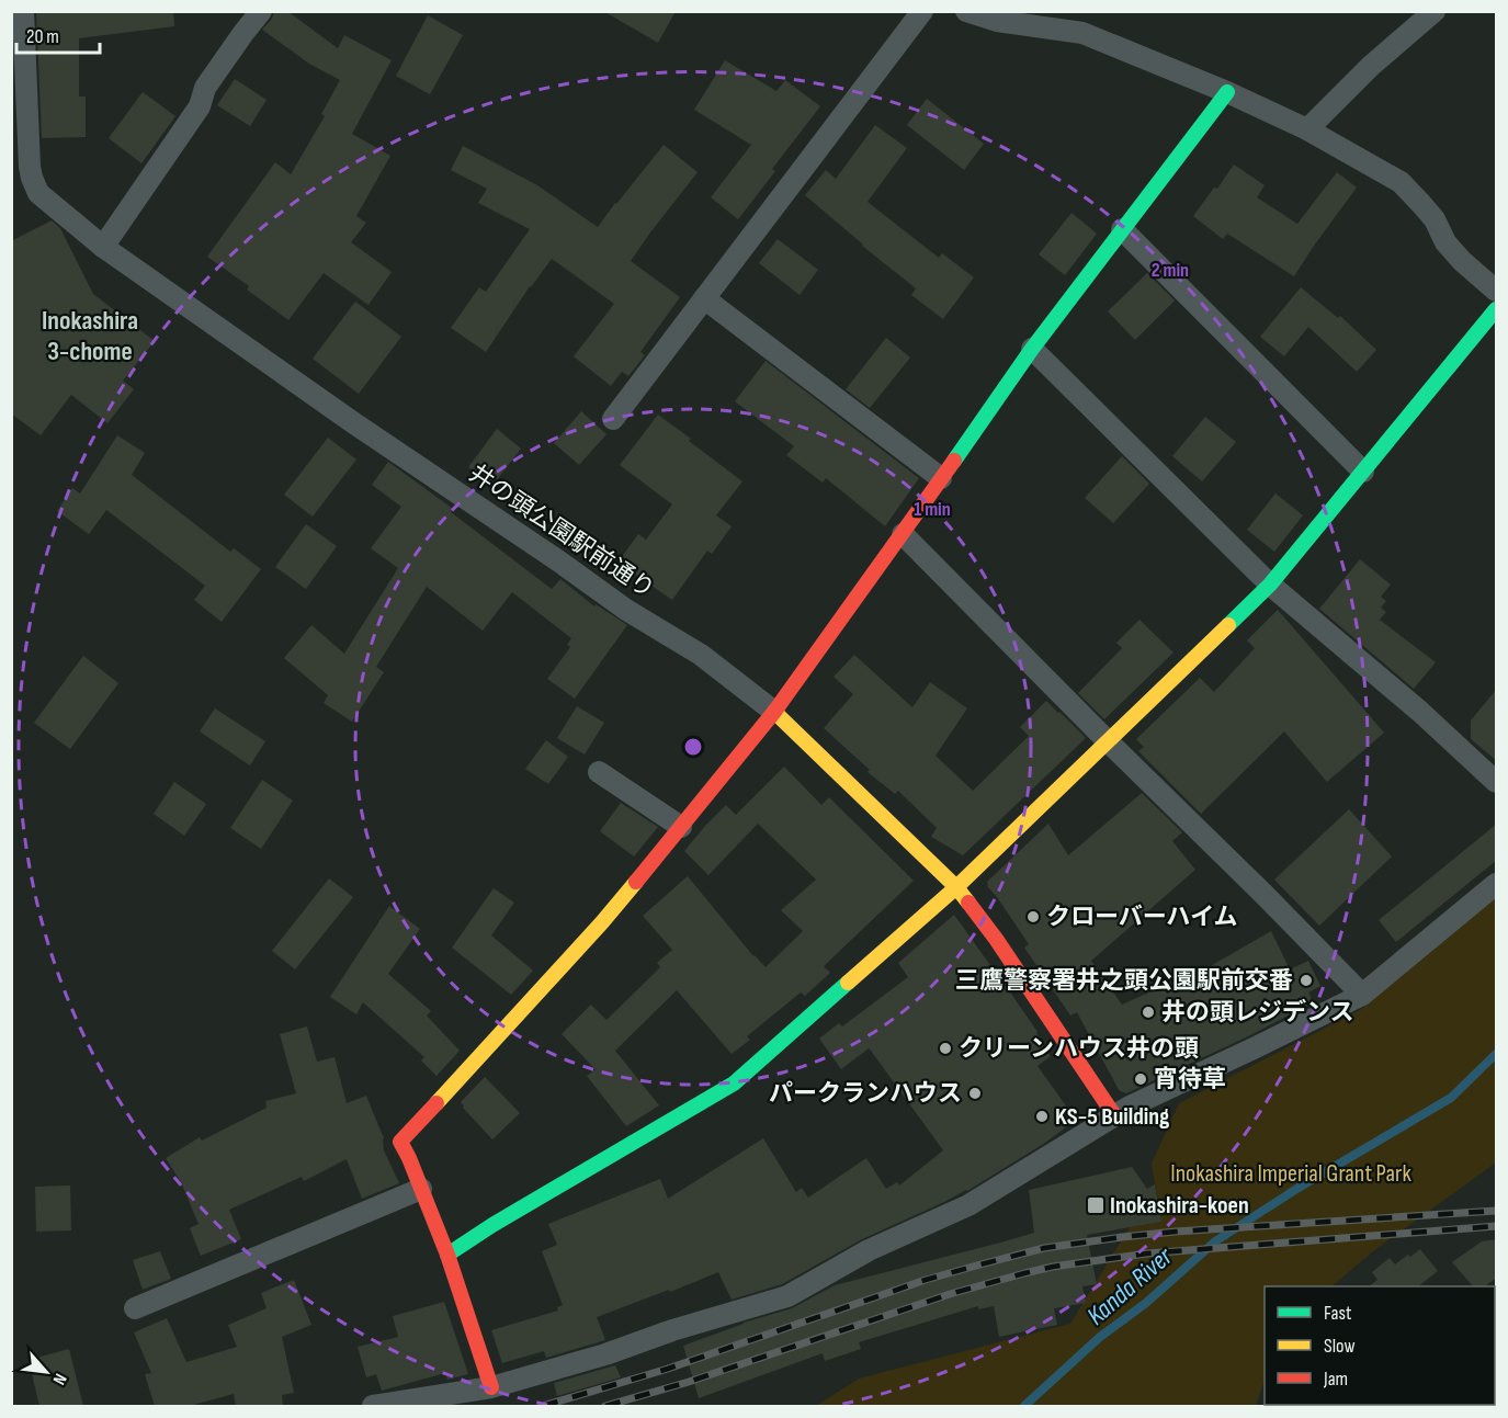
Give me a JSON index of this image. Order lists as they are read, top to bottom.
{
  "streets": {
    "street": ["井の頭公園駅前通り"]
  },
  "districts": ["Inokashira 3-chome"],
  "water": ["Kanda River"],
  "parks": ["Inokashira Imperial Grant Park"],
  "places": {
    "other": [
      "クローバーハイム",
      "三鷹警察署井之頭公園駅前交番",
      "井の頭レジデンス",
      "クリーンハウス井の頭",
      "宵待草",
      "パークランハウス",
      "KS-5 Building"
    ],
    "transit": ["Inokashira-koen"]
  },
  "legend": ["Fast", "Slow", "Jam"],
  "scale_bar": "20 m",
  "north": "bottom right",
  "rings": ["2 min", "1 min"]
}
